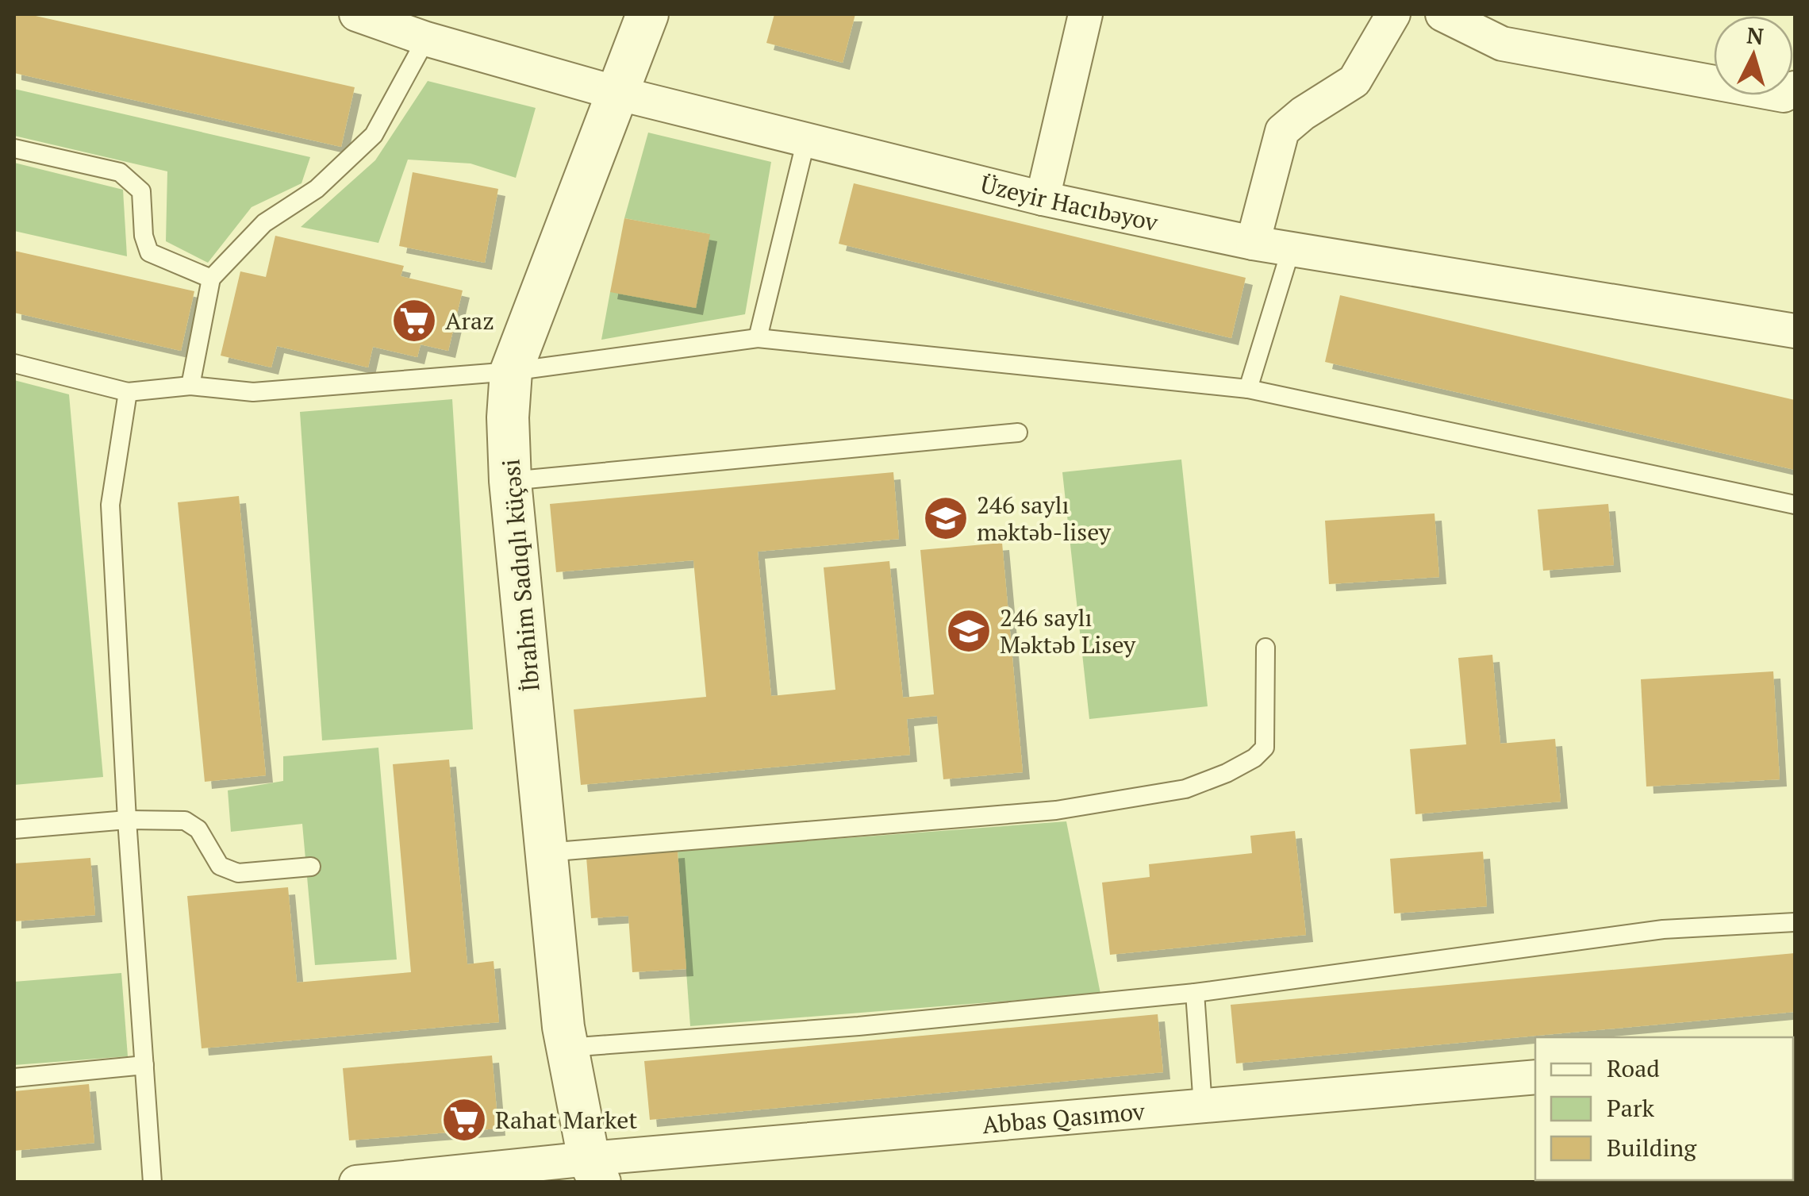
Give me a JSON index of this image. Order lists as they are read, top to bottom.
{
  "streets": {
    "street": ["Üzeyir Hacıbəyov", "İbrahim Sadıqlı küçəsi", "Abbas Qasımov"]
  },
  "crossings": [
    ["Üzeyir Hacıbəyov", "İbrahim Sadıqlı küçəsi"],
    ["İbrahim Sadıqlı küçəsi", "Abbas Qasımov"]
  ],
  "places": {
    "supermarket": ["Araz", "Rahat Market"],
    "school or university": ["246 saylı məktəb-lisey", "246 saylı Məktəb Lisey"]
  },
  "legend": ["Road", "Park", "Building"],
  "north": "top"
}
